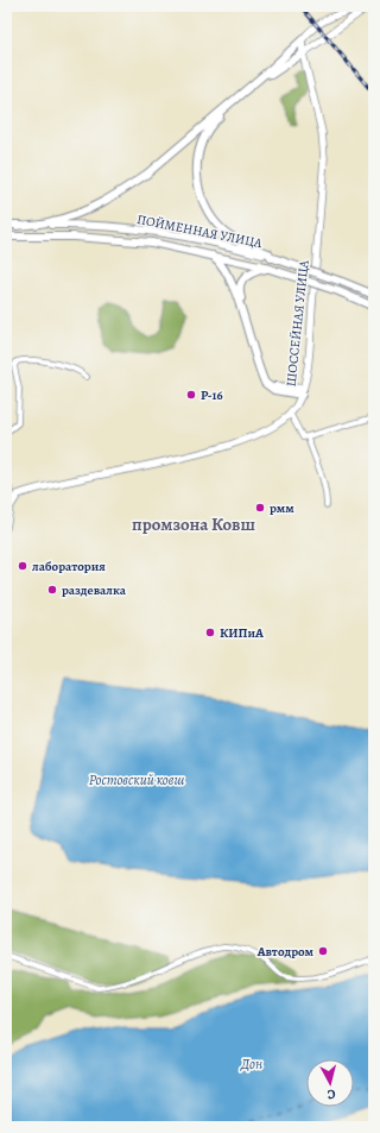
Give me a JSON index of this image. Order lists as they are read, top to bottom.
{
  "streets": {
    "main road": ["ПОЙМЕННАЯ УЛИЦА", "ШОССЕЙНАЯ УЛИЦА"]
  },
  "districts": ["промзона Ковш"],
  "water": ["Ростовский ковш", "Дон"],
  "places": [
    "Р-16",
    "рмм",
    "лаборатория",
    "раздевалка",
    "КИПиА",
    "Автодром"
  ],
  "north": "bottom"
}
